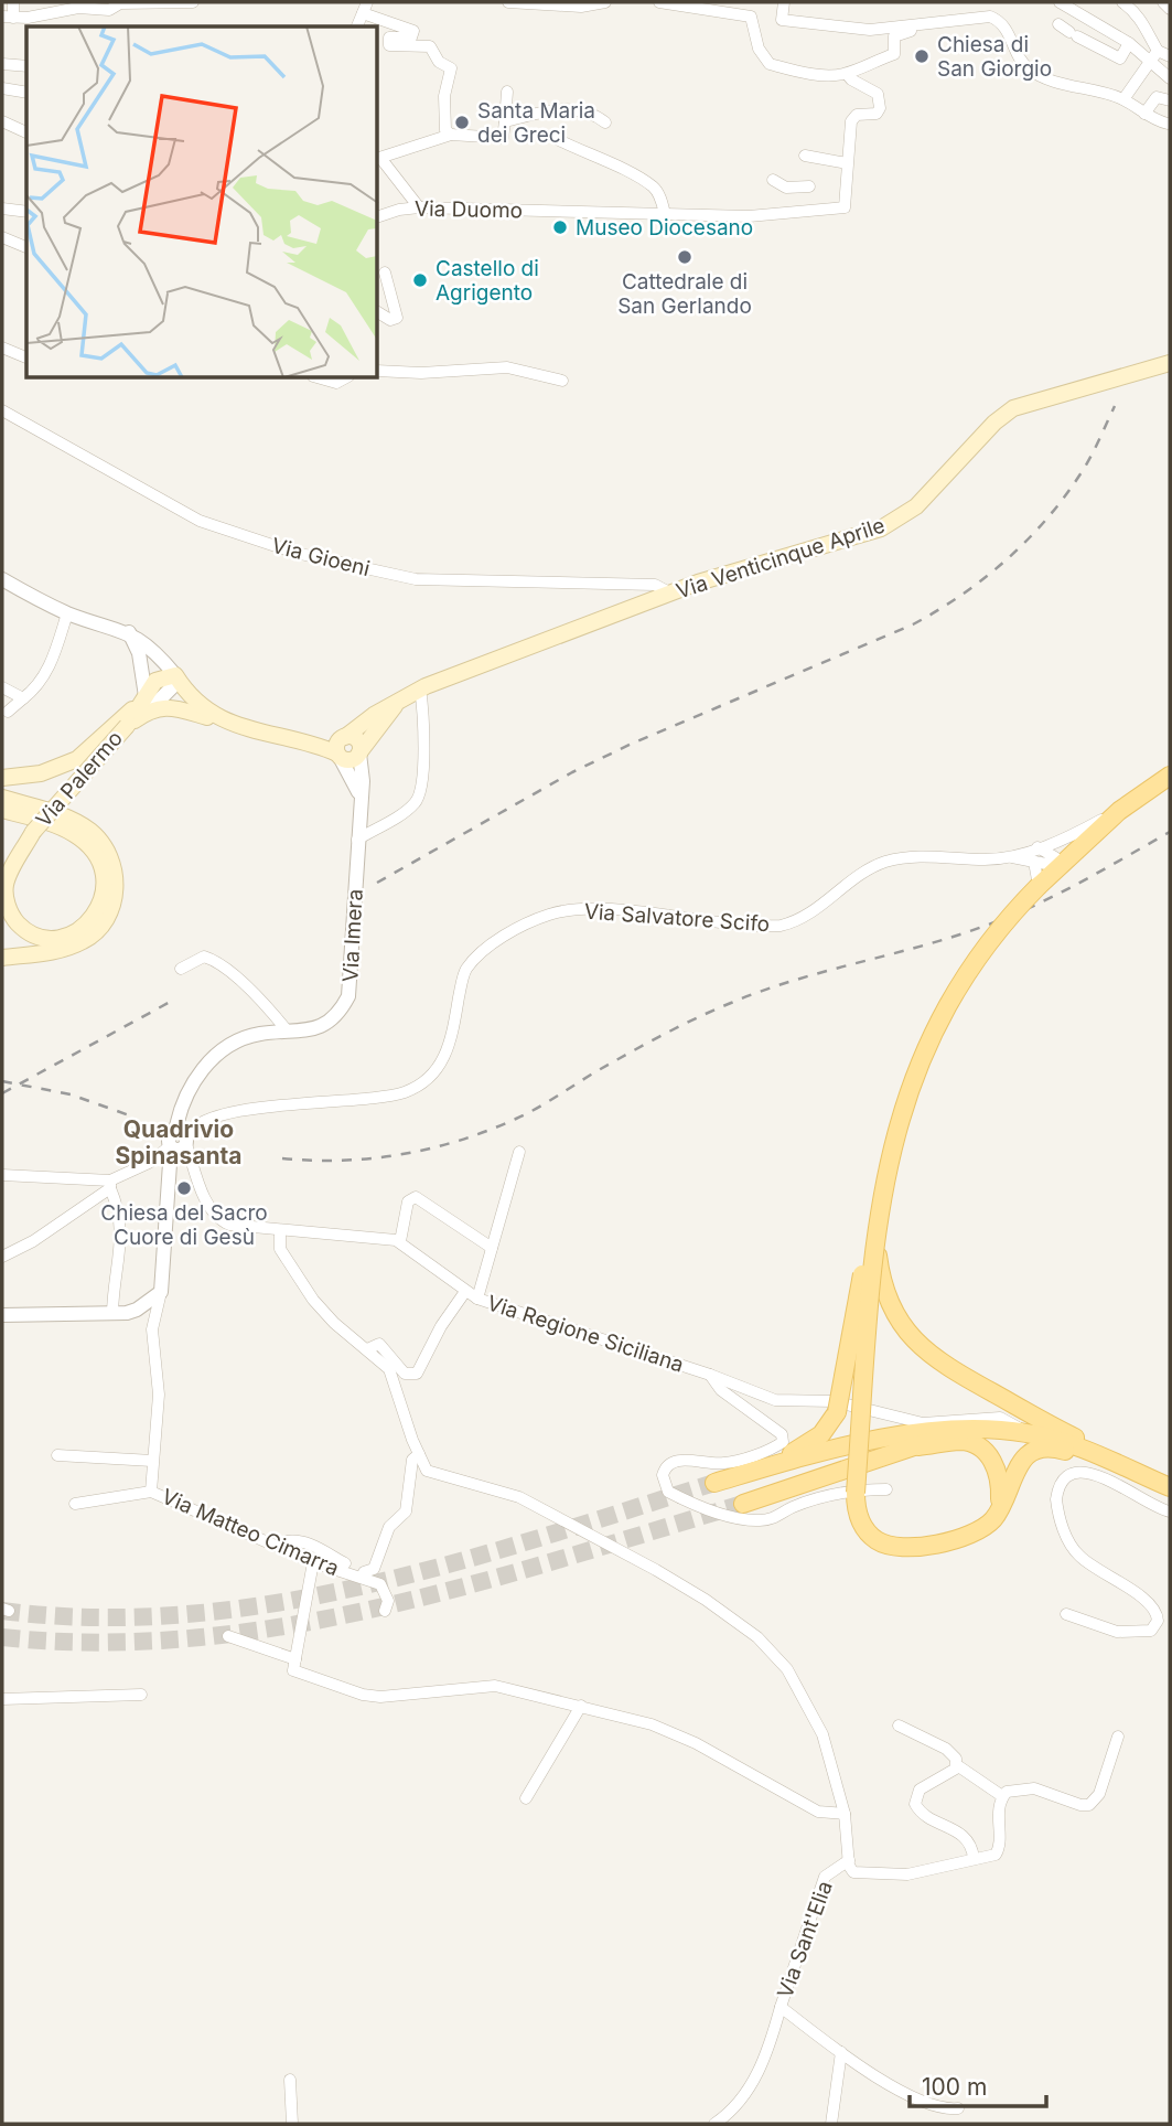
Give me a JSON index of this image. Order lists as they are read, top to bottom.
{
  "streets": {
    "main road": ["Via Venticinque Aprile", "Via Palermo"],
    "street": [
      "Via Duomo",
      "Via Gioeni",
      "Via Salvatore Scifo",
      "Via Imera",
      "Via Regione Siciliana",
      "Via Matteo Cimarra",
      "Via Sant'Elia"
    ]
  },
  "crossings": [
    ["Via Gioeni", "Via Venticinque Aprile"],
    ["Via Venticinque Aprile", "Via Imera"],
    ["Via Salvatore Scifo", "Via Imera"],
    ["Via Salvatore Scifo", "Via Regione Siciliana"],
    ["Via Imera", "Via Regione Siciliana"],
    ["Via Imera", "Via Matteo Cimarra"]
  ],
  "districts": ["Quadrivio Spinasanta"],
  "places": [
    "Chiesa di San Giorgio",
    "Santa Maria dei Greci",
    "Museo Diocesano",
    "Cattedrale di San Gerlando",
    "Castello di Agrigento",
    "Chiesa del Sacro Cuore di Gesù"
  ],
  "scale_bar": "100 m"
}
